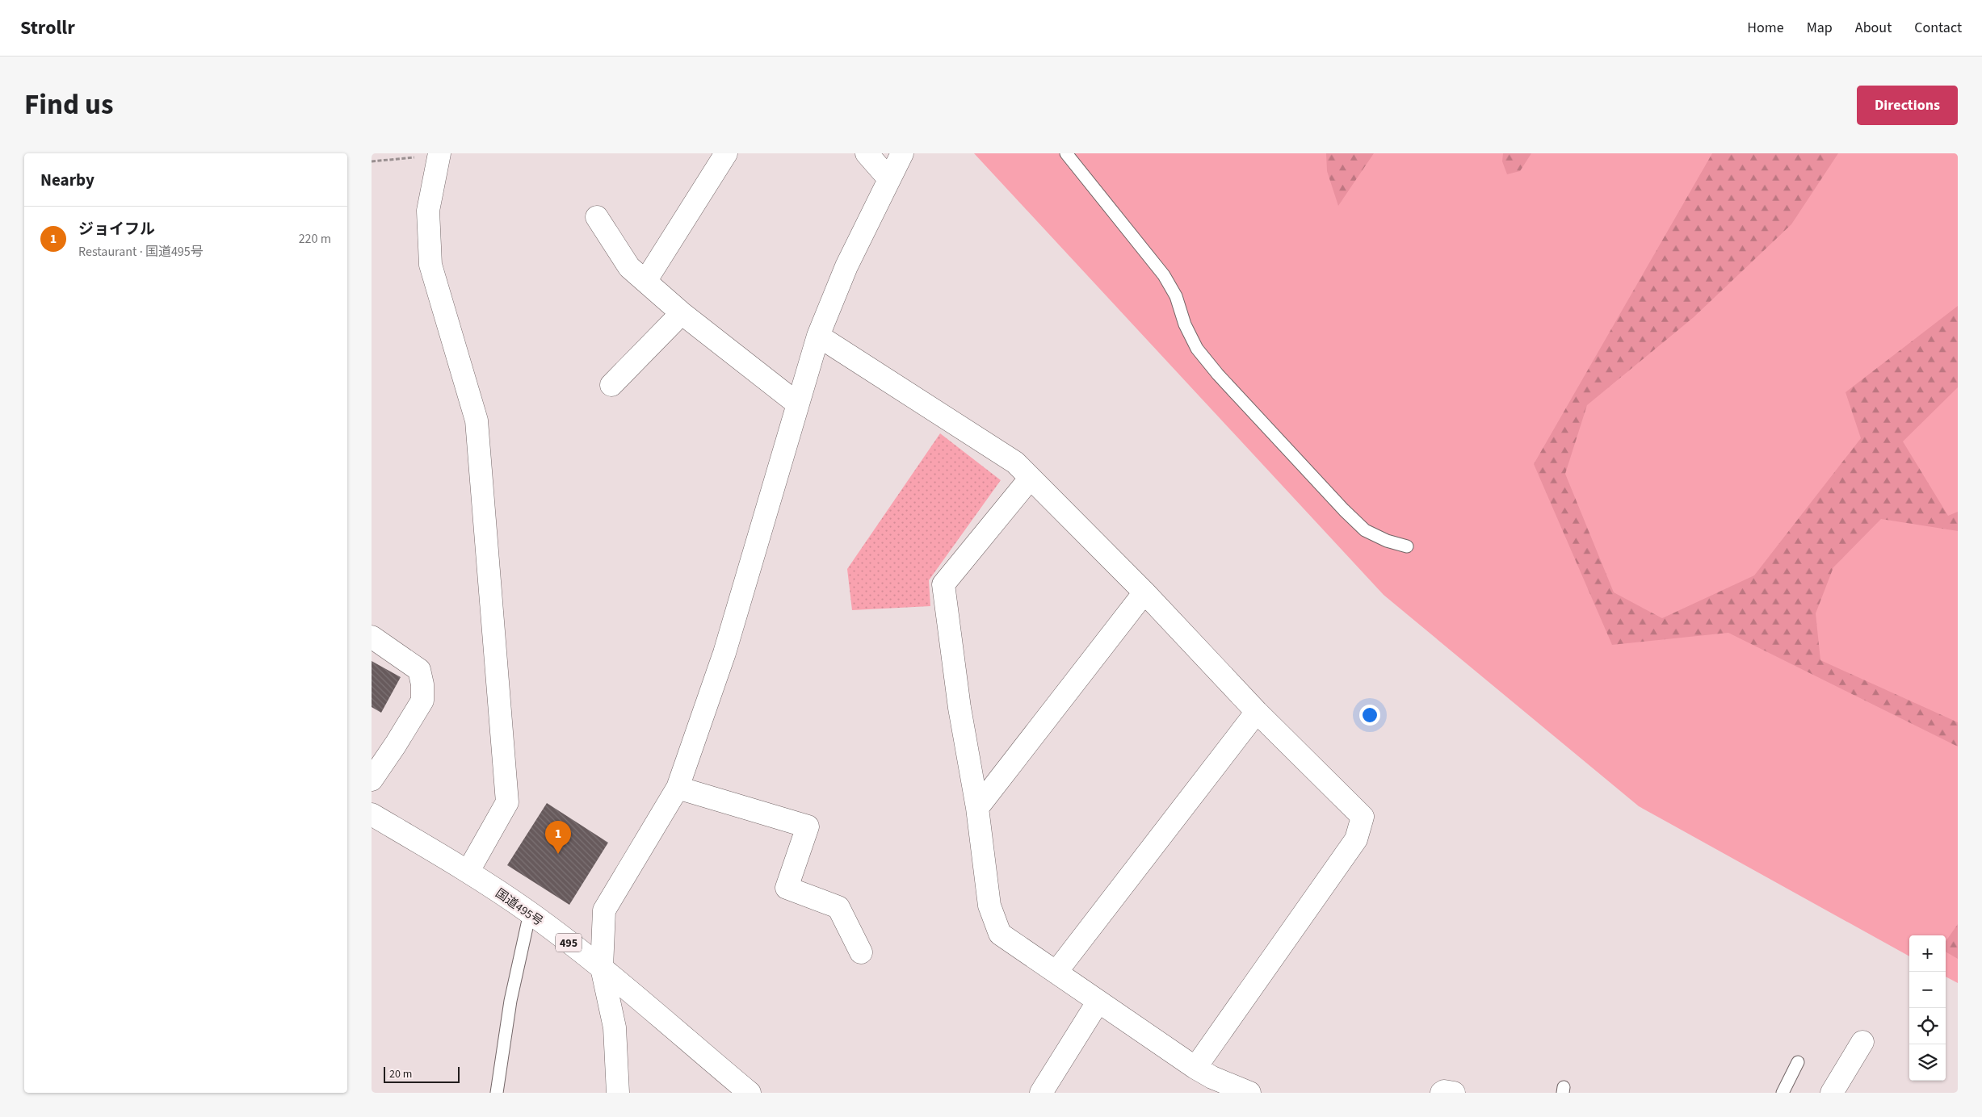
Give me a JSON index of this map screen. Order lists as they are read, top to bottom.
{
  "streets": {
    "main road": ["国道495号", "495"]
  },
  "scale_bar": "20 m",
  "page": {
    "header": "Strollr",
    "nav": [
      "Home",
      "Map",
      "About",
      "Contact"
    ],
    "title": "Find us",
    "buttons": "Directions",
    "heading": "Nearby",
    "list": [
      {
        "mark": "1",
        "name": "ジョイフル",
        "note": "Restaurant · 国道495号",
        "value": "220 m"
      }
    ],
    "pins": "1",
    "map_buttons": ["+", "−"],
    "scale": "20 m"
  }
}
